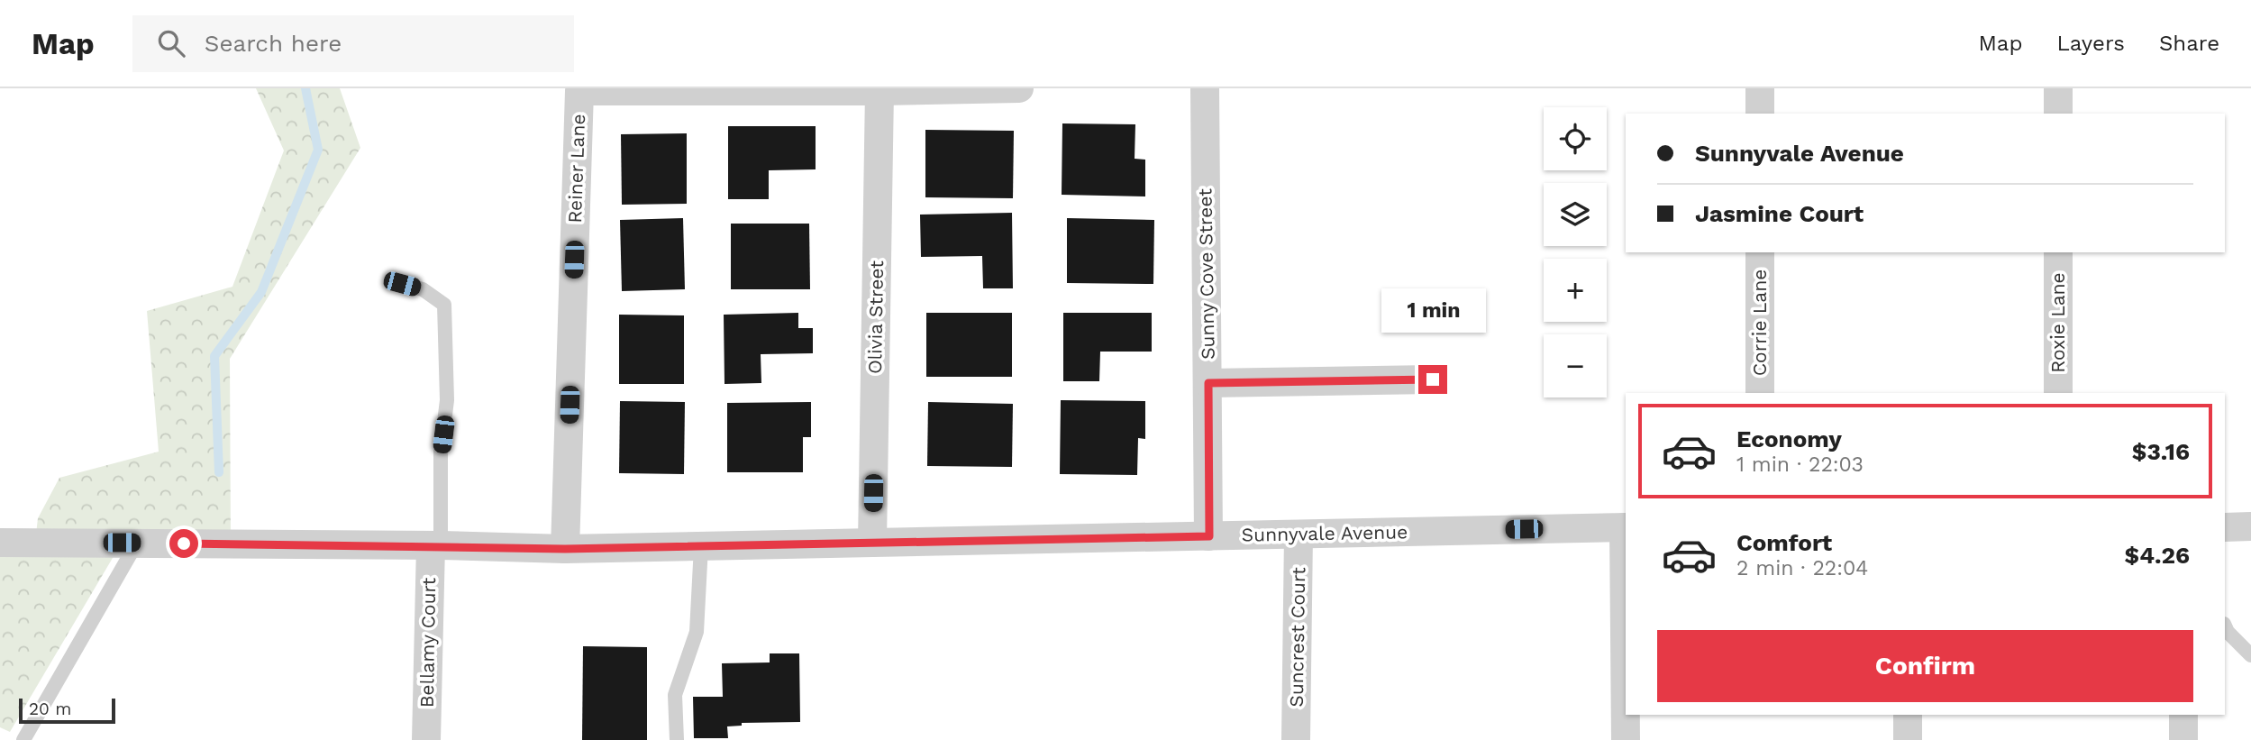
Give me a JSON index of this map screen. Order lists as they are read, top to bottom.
{
  "streets": {
    "street": [
      "Reiner Lane",
      "Sunny Cove Street",
      "Olivia Street",
      "Corrie Lane",
      "Roxie Lane",
      "Sunnyvale Avenue",
      "Suncrest Court",
      "Bellamy Court"
    ]
  },
  "crossings": [
    ["Reiner Lane", "Olivia Street"],
    ["Reiner Lane", "Sunnyvale Avenue"],
    ["Sunny Cove Street", "Sunnyvale Avenue"],
    ["Olivia Street", "Sunnyvale Avenue"],
    ["Sunnyvale Avenue", "Suncrest Court"],
    ["Sunnyvale Avenue", "Bellamy Court"]
  ],
  "scale_bar": "20 m",
  "page": {
    "header": "Map",
    "search": "Search here",
    "nav": ["Map", "Layers", "Share"],
    "map_buttons": ["+", "−"],
    "banner": ["Sunnyvale Avenue", "Jasmine Court"],
    "bubble": "1 min",
    "list": [
      {
        "name": "Economy",
        "note": "1 min · 22:03",
        "value": "$3.16"
      },
      {
        "name": "Comfort",
        "note": "2 min · 22:04",
        "value": "$4.26"
      }
    ],
    "buttons": "Confirm",
    "scale": "20 m"
  }
}
